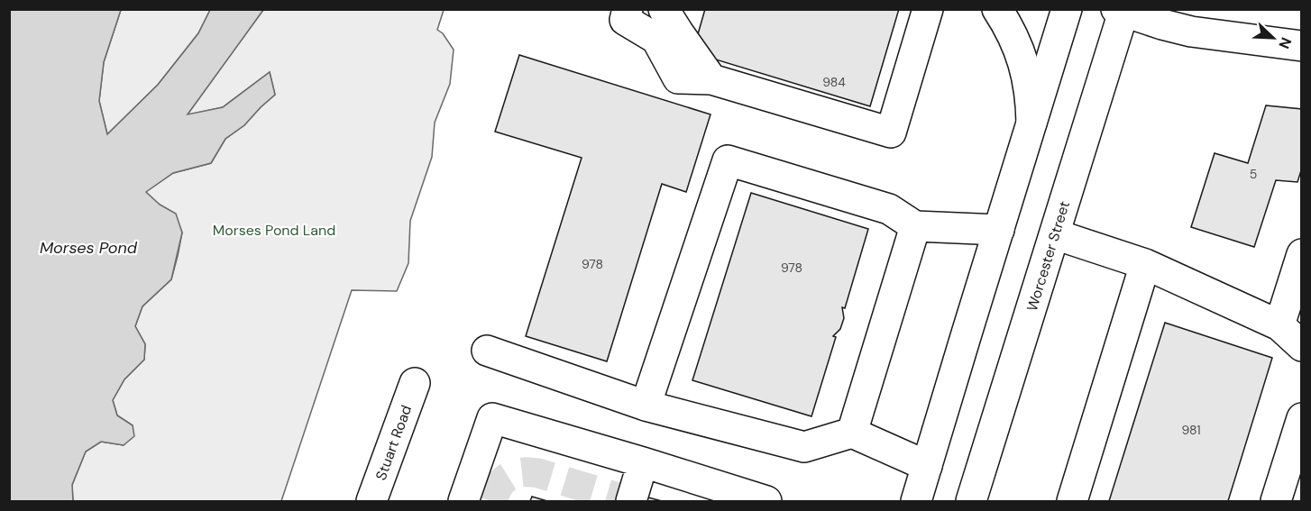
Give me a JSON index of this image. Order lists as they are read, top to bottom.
{
  "streets": {
    "main road": ["Worcester Street", "Stuart Road"]
  },
  "water": ["Morses Pond"],
  "parks": ["Morses Pond Land"],
  "house_numbers": [
    "984",
    "5",
    "978",
    "978",
    "981"
  ],
  "north": "bottom right"
}
